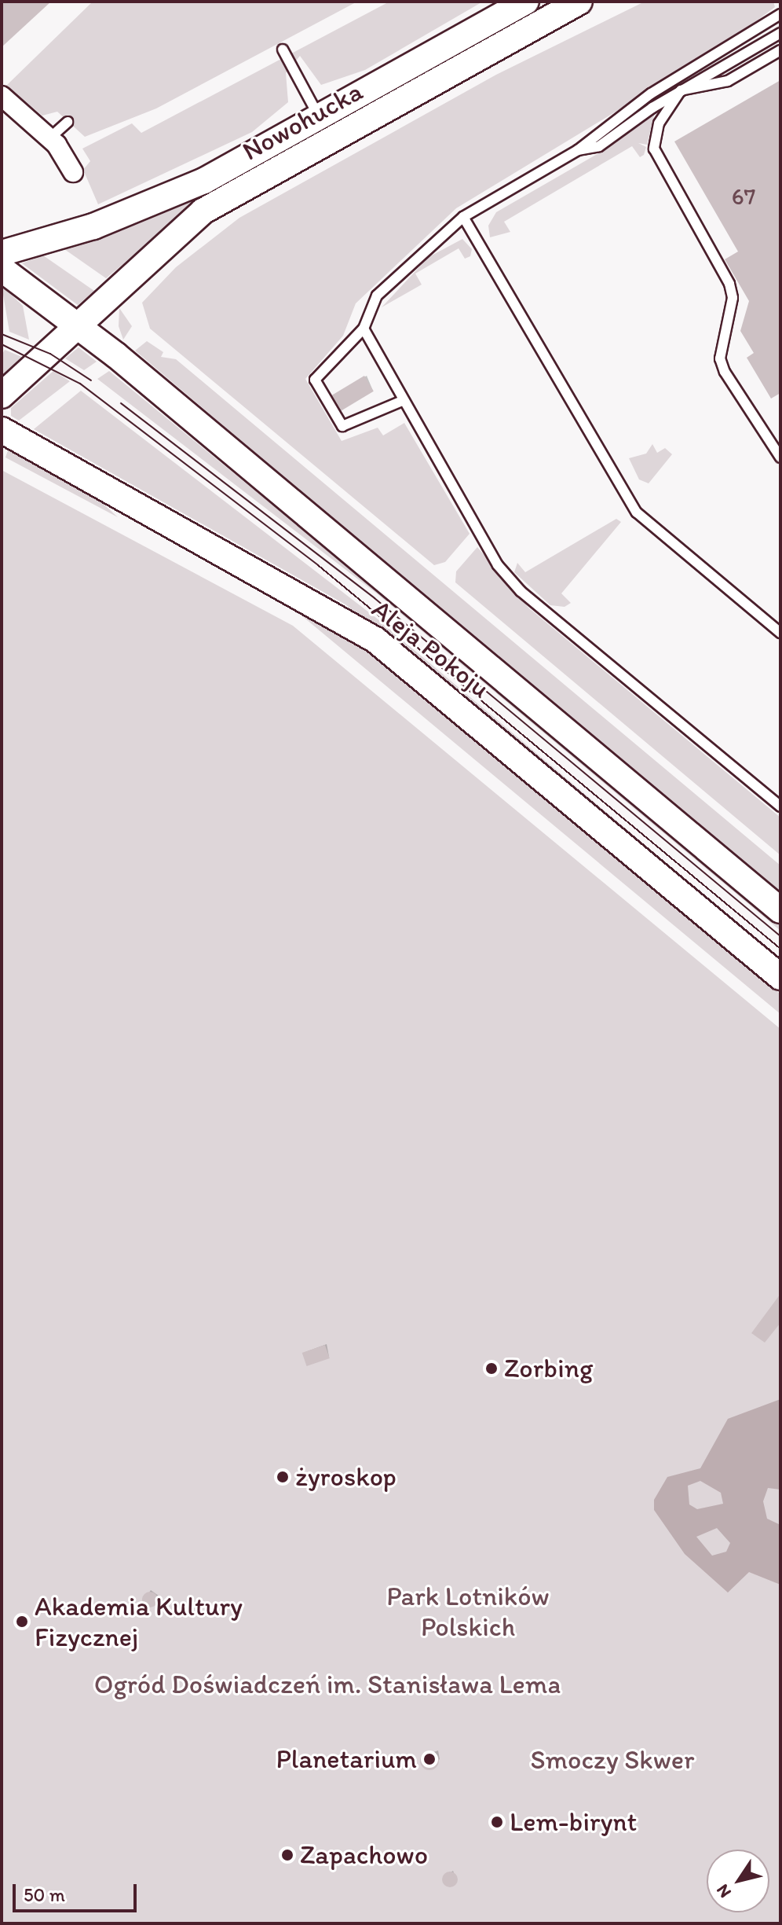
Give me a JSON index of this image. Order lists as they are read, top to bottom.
{
  "streets": {
    "main road": ["Nowohucka", "Aleja Pokoju"]
  },
  "crossings": [
    ["Nowohucka", "Aleja Pokoju"]
  ],
  "parks": ["Park Lotników Polskich", "Ogród Doświadczeń im. Stanisława Lema", "Smoczy Skwer"],
  "places": [
    "Zorbing",
    "żyroskop",
    "Akademia Kultury Fizycznej",
    "Planetarium",
    "Lem-birynt",
    "Zapachowo"
  ],
  "house_numbers": ["67"],
  "scale_bar": "50 m",
  "north": "bottom left"
}
